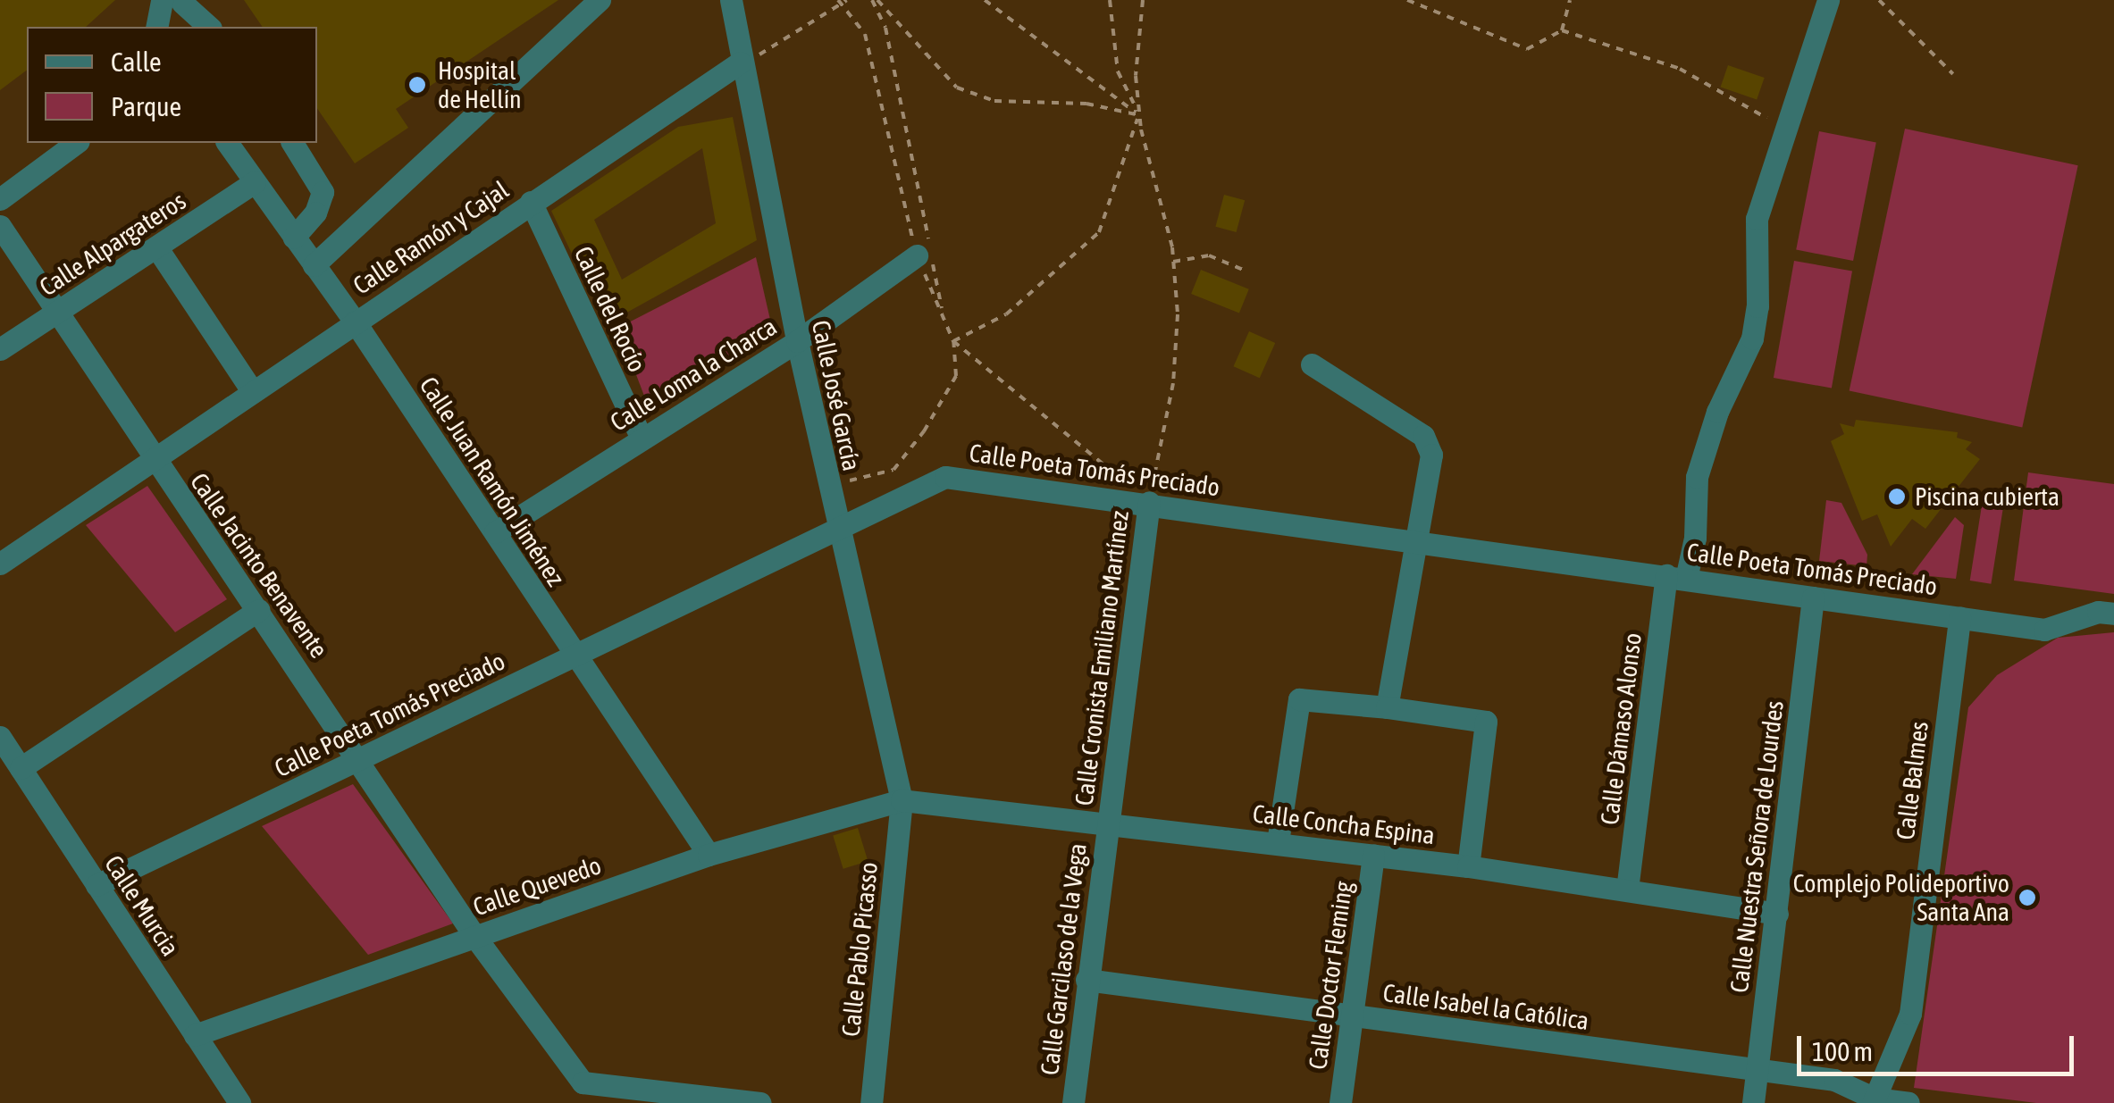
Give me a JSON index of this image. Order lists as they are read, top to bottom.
{
  "streets": {
    "street": [
      "Calle Ramón y Cajal",
      "Calle Alpargateros",
      "Calle del Rocío",
      "Calle Loma la Charca",
      "Calle José García",
      "Calle Poeta Tomás Preciado",
      "Calle Juan Ramón Jiménez",
      "Calle Jacinto Benavente",
      "Calle Cronista Emiliano Martínez",
      "Calle Dámaso Alonso",
      "Calle Balmes",
      "Calle Concha Espina",
      "Calle Nuestra Señora de Lourdes",
      "Calle Quevedo",
      "Calle Murcia",
      "Calle Pablo Picasso",
      "Calle Garcilaso de la Vega",
      "Calle Doctor Fleming",
      "Calle Isabel la Católica"
    ]
  },
  "crossings": [
    ["Calle Ramón y Cajal", "Calle del Rocío"],
    ["Calle Ramón y Cajal", "Calle José García"],
    ["Calle Ramón y Cajal", "Calle Juan Ramón Jiménez"],
    ["Calle Ramón y Cajal", "Calle Jacinto Benavente"],
    ["Calle Alpargateros", "Calle Juan Ramón Jiménez"],
    ["Calle Alpargateros", "Calle Jacinto Benavente"],
    ["Calle del Rocío", "Calle Loma la Charca"],
    ["Calle Loma la Charca", "Calle José García"],
    ["Calle Loma la Charca", "Calle Juan Ramón Jiménez"],
    ["Calle José García", "Calle Poeta Tomás Preciado"],
    ["Calle José García", "Calle Concha Espina"],
    ["Calle José García", "Calle Quevedo"],
    ["Calle José García", "Calle Pablo Picasso"],
    ["Calle Poeta Tomás Preciado", "Calle Juan Ramón Jiménez"],
    ["Calle Poeta Tomás Preciado", "Calle Jacinto Benavente"],
    ["Calle Poeta Tomás Preciado", "Calle Cronista Emiliano Martínez"],
    ["Calle Poeta Tomás Preciado", "Calle Dámaso Alonso"],
    ["Calle Poeta Tomás Preciado", "Calle Balmes"],
    ["Calle Poeta Tomás Preciado", "Calle Nuestra Señora de Lourdes"],
    ["Calle Poeta Tomás Preciado", "Calle Murcia"],
    ["Calle Juan Ramón Jiménez", "Calle Quevedo"],
    ["Calle Jacinto Benavente", "Calle Quevedo"],
    ["Calle Cronista Emiliano Martínez", "Calle Concha Espina"],
    ["Calle Cronista Emiliano Martínez", "Calle Garcilaso de la Vega"],
    ["Calle Dámaso Alonso", "Calle Concha Espina"],
    ["Calle Balmes", "Calle Isabel la Católica"],
    ["Calle Concha Espina", "Calle Nuestra Señora de Lourdes"],
    ["Calle Concha Espina", "Calle Quevedo"],
    ["Calle Concha Espina", "Calle Pablo Picasso"],
    ["Calle Concha Espina", "Calle Garcilaso de la Vega"],
    ["Calle Concha Espina", "Calle Doctor Fleming"],
    ["Calle Nuestra Señora de Lourdes", "Calle Isabel la Católica"],
    ["Calle Quevedo", "Calle Murcia"],
    ["Calle Quevedo", "Calle Pablo Picasso"],
    ["Calle Garcilaso de la Vega", "Calle Isabel la Católica"],
    ["Calle Doctor Fleming", "Calle Isabel la Católica"]
  ],
  "places": ["Hospital de Hellín", "Piscina cubierta", "Complejo Polideportivo Santa Ana"],
  "legend": ["Calle", "Parque"],
  "scale_bar": "100 m"
}
